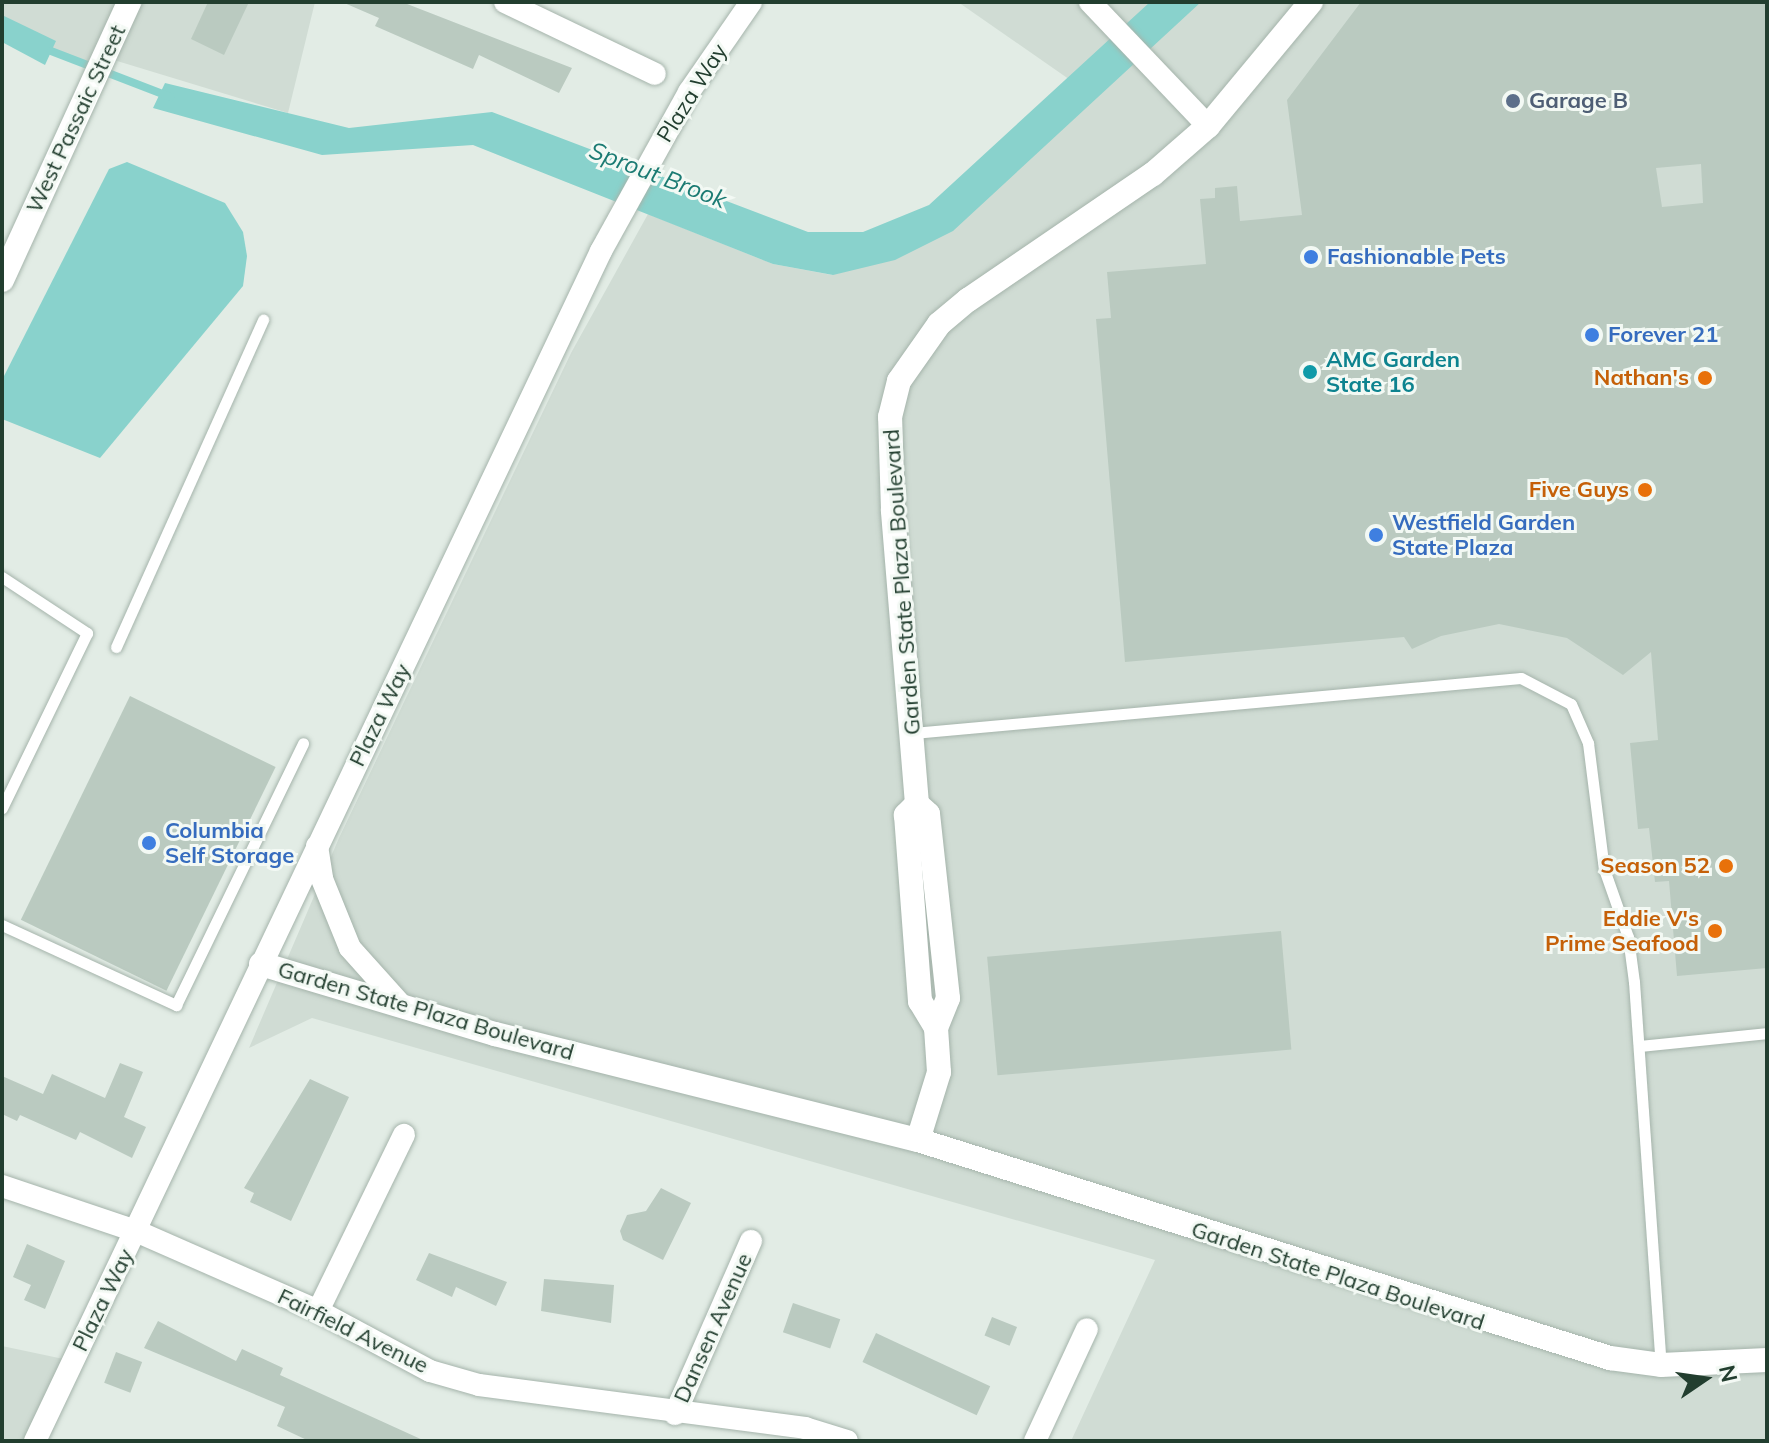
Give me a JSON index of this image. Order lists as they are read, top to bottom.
{
  "streets": {
    "street": [
      "Plaza Way",
      "West Passaic Street",
      "Garden State Plaza Boulevard",
      "Dansen Avenue",
      "Fairfield Avenue"
    ]
  },
  "crossings": [
    ["Plaza Way", "Garden State Plaza Boulevard"],
    ["Plaza Way", "Fairfield Avenue"],
    ["Dansen Avenue", "Fairfield Avenue"]
  ],
  "water": ["Sprout Brook"],
  "places": [
    "Garage B",
    "Fashionable Pets",
    "Forever 21",
    "AMC Garden State 16",
    "Nathan's",
    "Five Guys",
    "Westfield Garden State Plaza",
    "Columbia Self Storage",
    "Season 52",
    "Eddie V's Prime Seafood"
  ],
  "north": "right"
}
